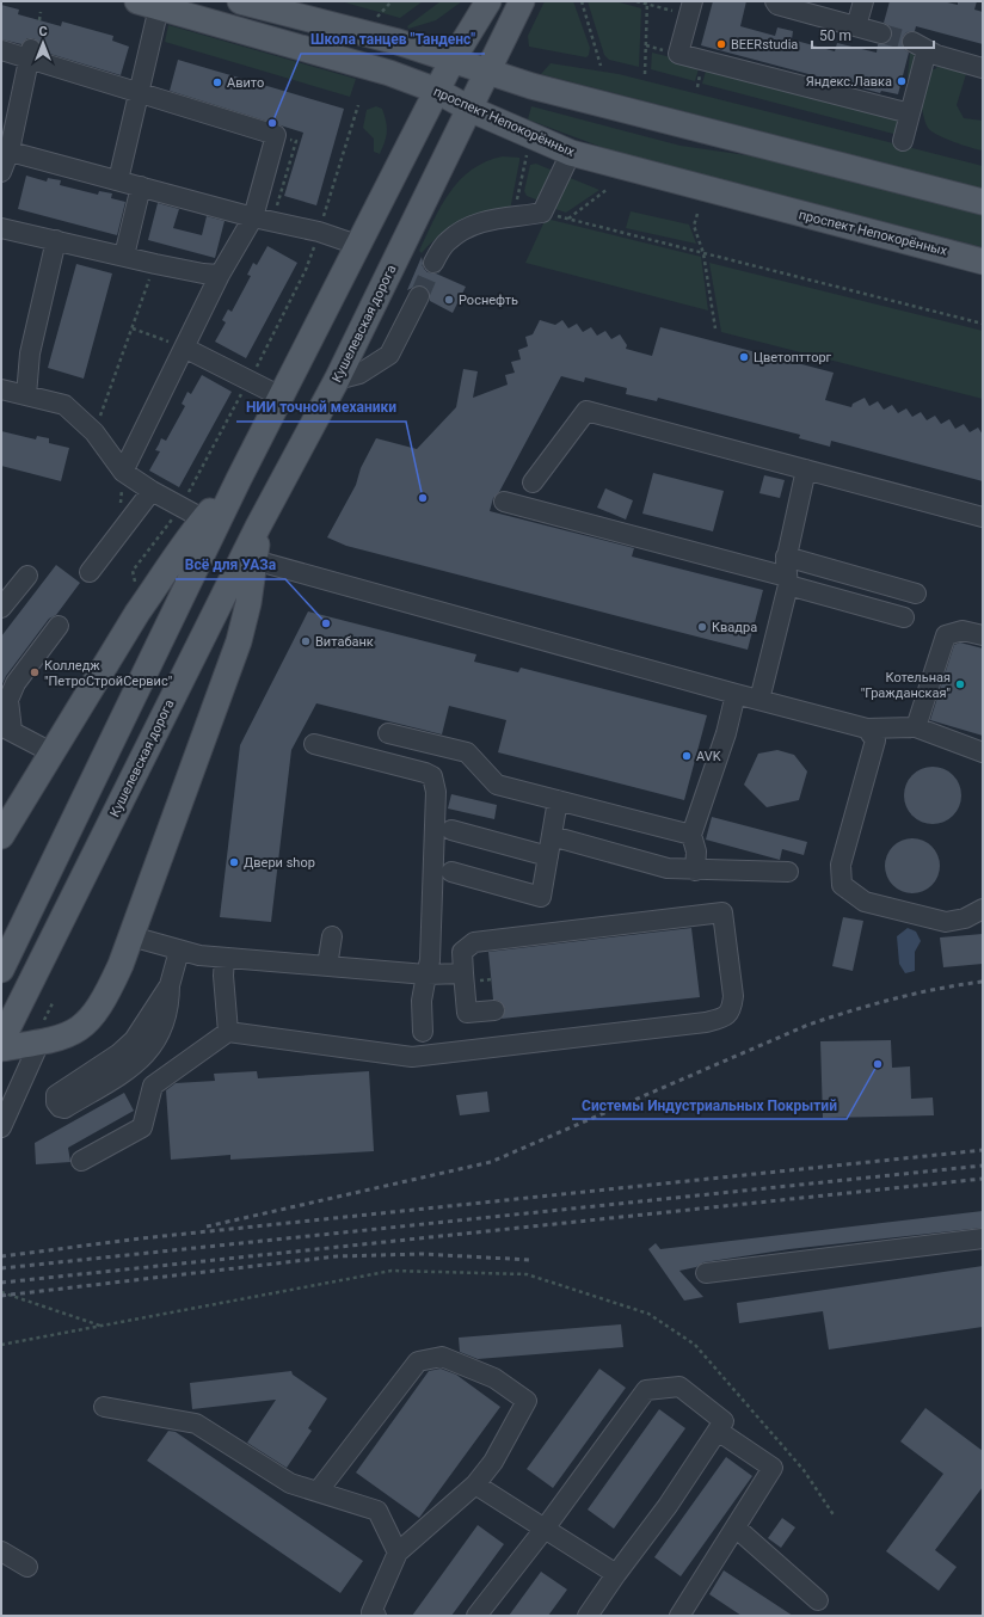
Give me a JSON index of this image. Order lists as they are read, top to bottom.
{
  "streets": {
    "main road": ["проспект Непокорённых", "Кушелевская дорога"]
  },
  "crossings": [
    ["проспект Непокорённых", "Кушелевская дорога"]
  ],
  "places": [
    "BEERstudia",
    "Яндекс.Лавка",
    "Авито",
    "Школа танцев \"Танденс\"",
    "Роснефть",
    "Цветоптторг",
    "НИИ точной механики",
    "Всё для УАЗа",
    "Квадра",
    "Витабанк",
    "Колледж \"ПетроСтройСервис\"",
    "Котельная \"Гражданская\"",
    "AVK",
    "Двери shop",
    "Системы Индустриальных Покрытий"
  ],
  "scale_bar": "50 m",
  "north": "top"
}
